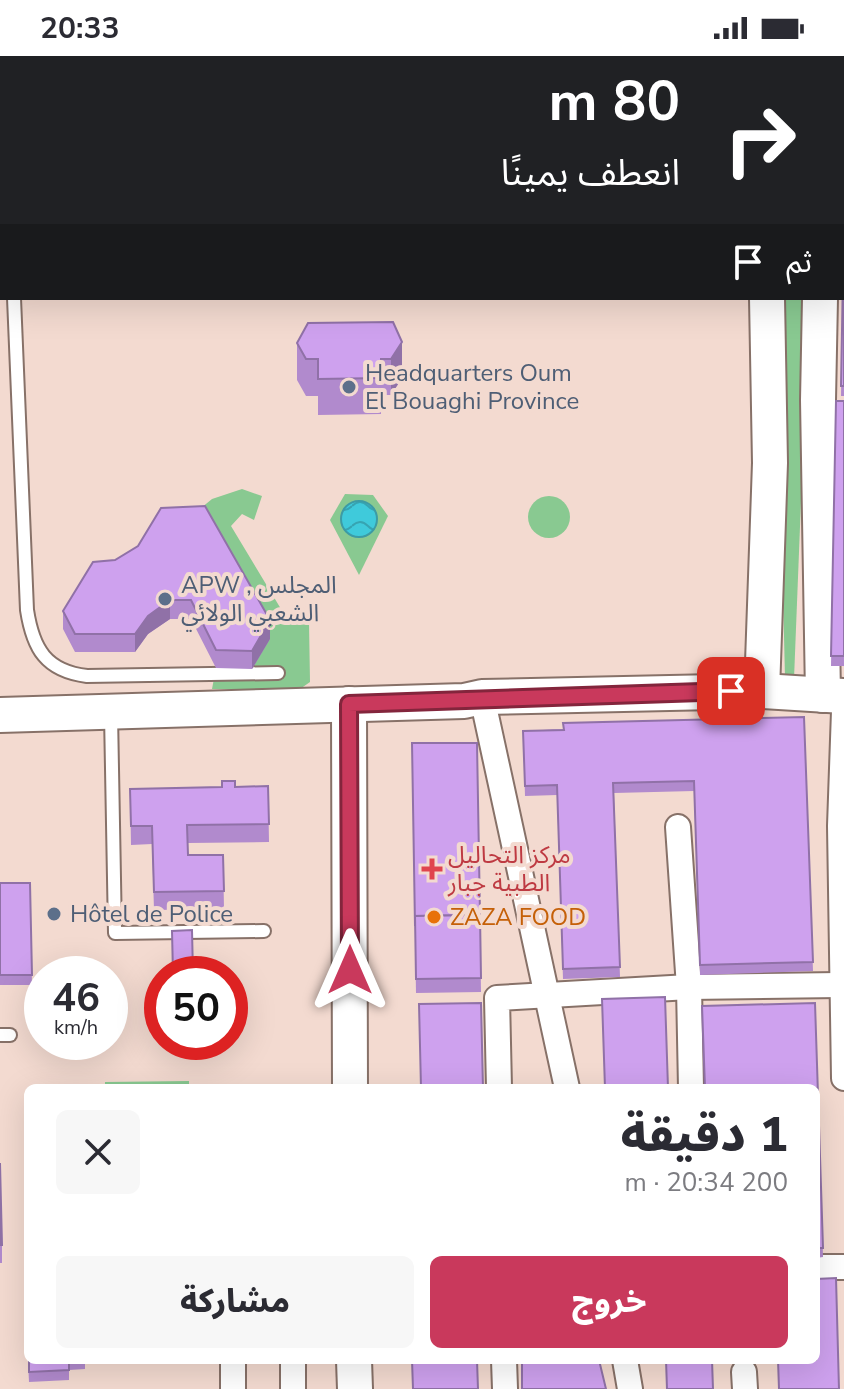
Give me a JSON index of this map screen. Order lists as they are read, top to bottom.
{
  "places": {
    "other": [
      "Headquarters Oum El Bouaghi Province",
      "APW , المجلس الشعبي الولائي",
      "Hôtel de Police",
      "ZAZA FOOD"
    ],
    "health": ["مركز التحاليل الطبية جبار"]
  },
  "page": {
    "status": "20:33",
    "turn": ["80 m", "انعطف يمينًا"],
    "then": "ثم",
    "speed": "46 km/h",
    "limit": "50",
    "heading": ["1 دقيقة", "200 m · 20:34"],
    "buttons": ["خروج", "مشاركة"]
  }
}
